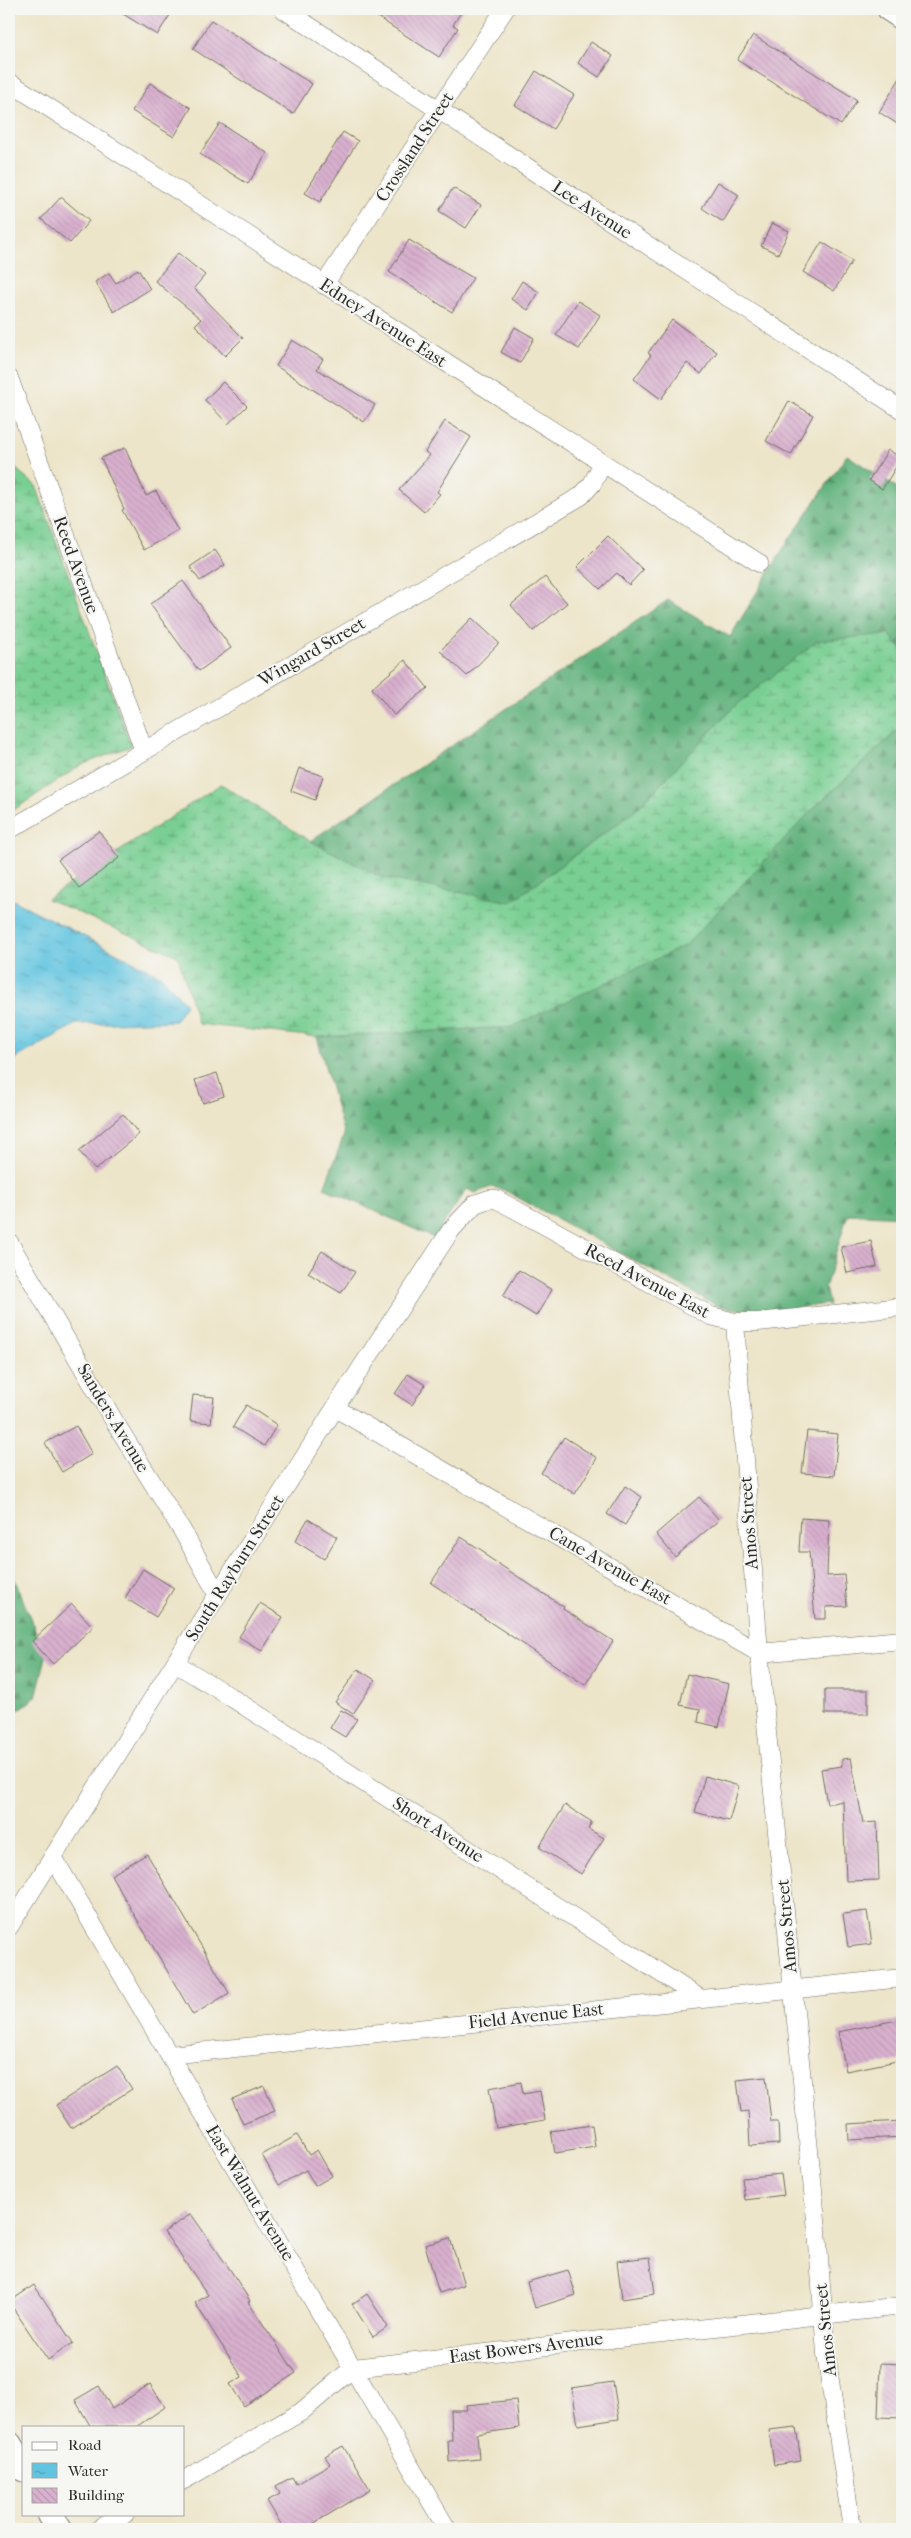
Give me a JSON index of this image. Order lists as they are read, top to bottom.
{
  "streets": {
    "street": [
      "Crossland Street",
      "Lee Avenue",
      "Edney Avenue East",
      "Reed Avenue",
      "Wingard Street",
      "Reed Avenue East",
      "Sanders Avenue",
      "Amos Street",
      "Cane Avenue East",
      "South Rayburn Street",
      "Short Avenue",
      "Field Avenue East",
      "East Walnut Avenue",
      "East Bowers Avenue"
    ]
  },
  "crossings": [
    ["Crossland Street", "Lee Avenue"],
    ["Crossland Street", "Edney Avenue East"],
    ["Edney Avenue East", "Wingard Street"],
    ["Reed Avenue", "Wingard Street"],
    ["Reed Avenue East", "Amos Street"],
    ["Reed Avenue East", "South Rayburn Street"],
    ["Sanders Avenue", "South Rayburn Street"],
    ["Amos Street", "Cane Avenue East"],
    ["Amos Street", "Field Avenue East"],
    ["Amos Street", "East Bowers Avenue"],
    ["Cane Avenue East", "South Rayburn Street"],
    ["South Rayburn Street", "Short Avenue"],
    ["South Rayburn Street", "East Walnut Avenue"],
    ["Short Avenue", "Field Avenue East"],
    ["Field Avenue East", "East Walnut Avenue"],
    ["East Walnut Avenue", "East Bowers Avenue"]
  ],
  "legend": ["Road", "Water", "Building"]
}
